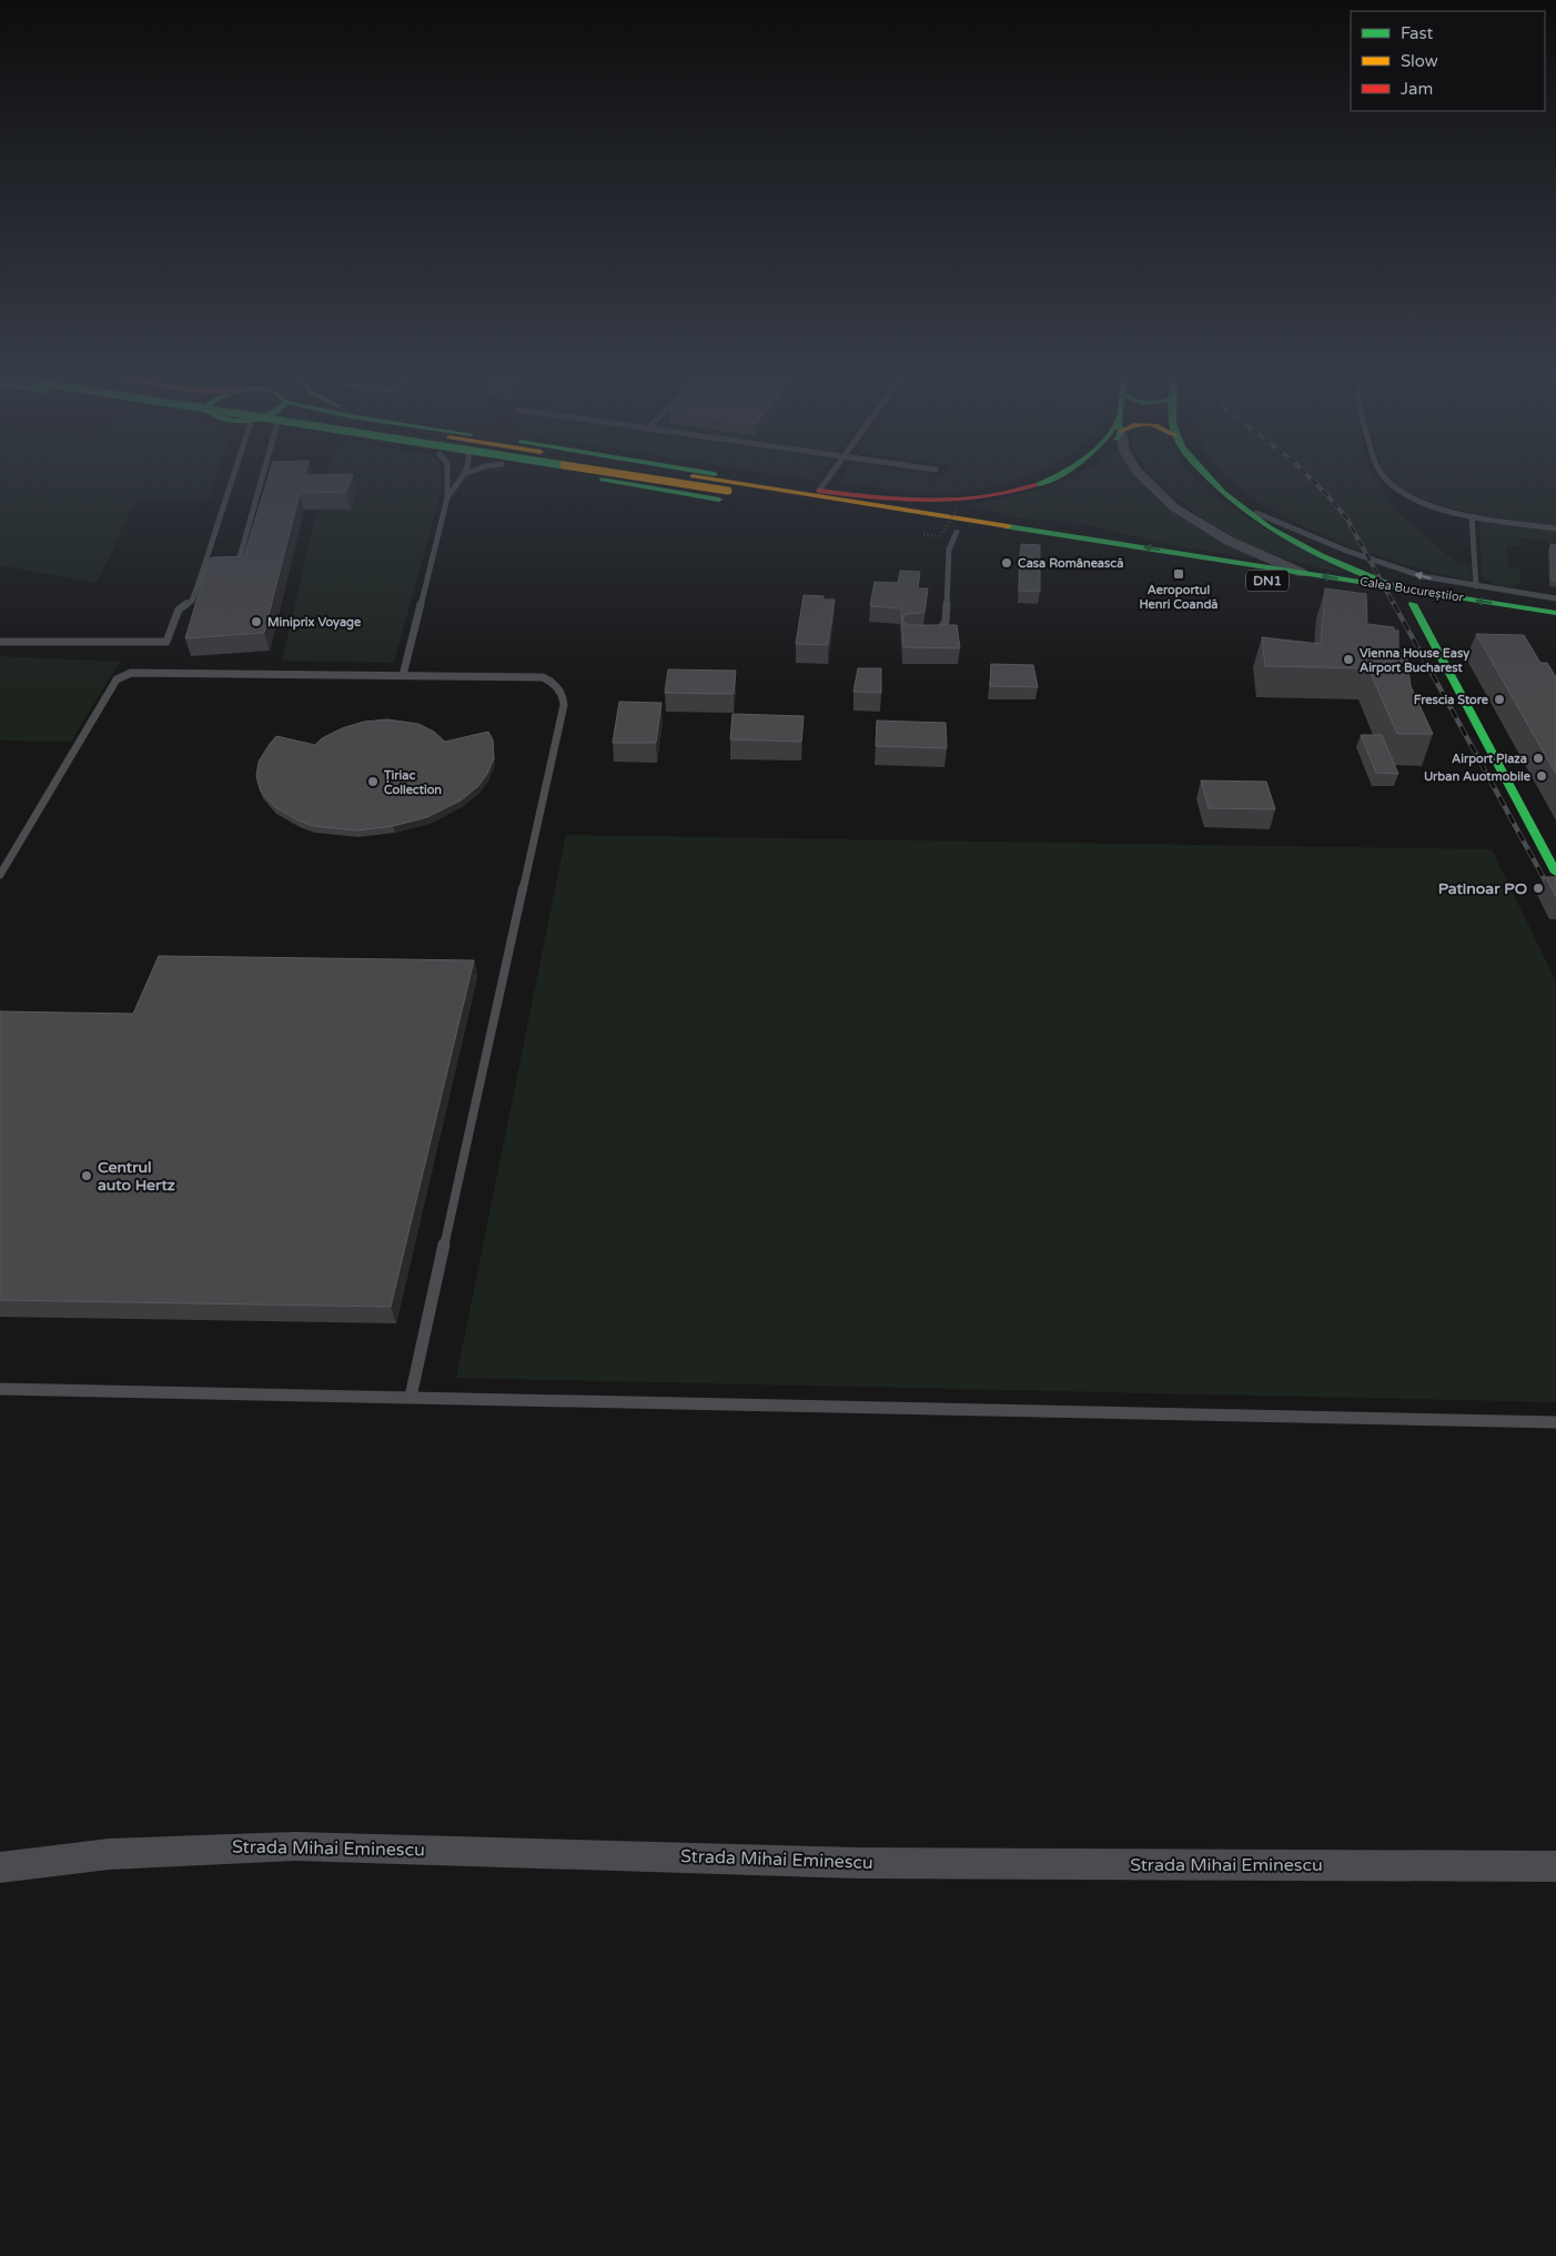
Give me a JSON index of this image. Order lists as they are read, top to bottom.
{
  "streets": {
    "main road": ["DN1", "Calea Bucureștilor"],
    "street": ["Strada Mihai Eminescu"]
  },
  "crossings": [
    ["DN1", "Calea Bucureștilor"]
  ],
  "places": {
    "other": [
      "Casa Românească",
      "Miniprix Voyage",
      "Vienna House Easy Airport Bucharest",
      "Frescia Store",
      "Airport Plaza",
      "Urban Auotmobile",
      "Țiriac Collection",
      "Patinoar PO",
      "Centrul auto Hertz"
    ],
    "transit": ["Aeroportul Henri Coandă"]
  },
  "legend": ["Fast", "Slow", "Jam"]
}
